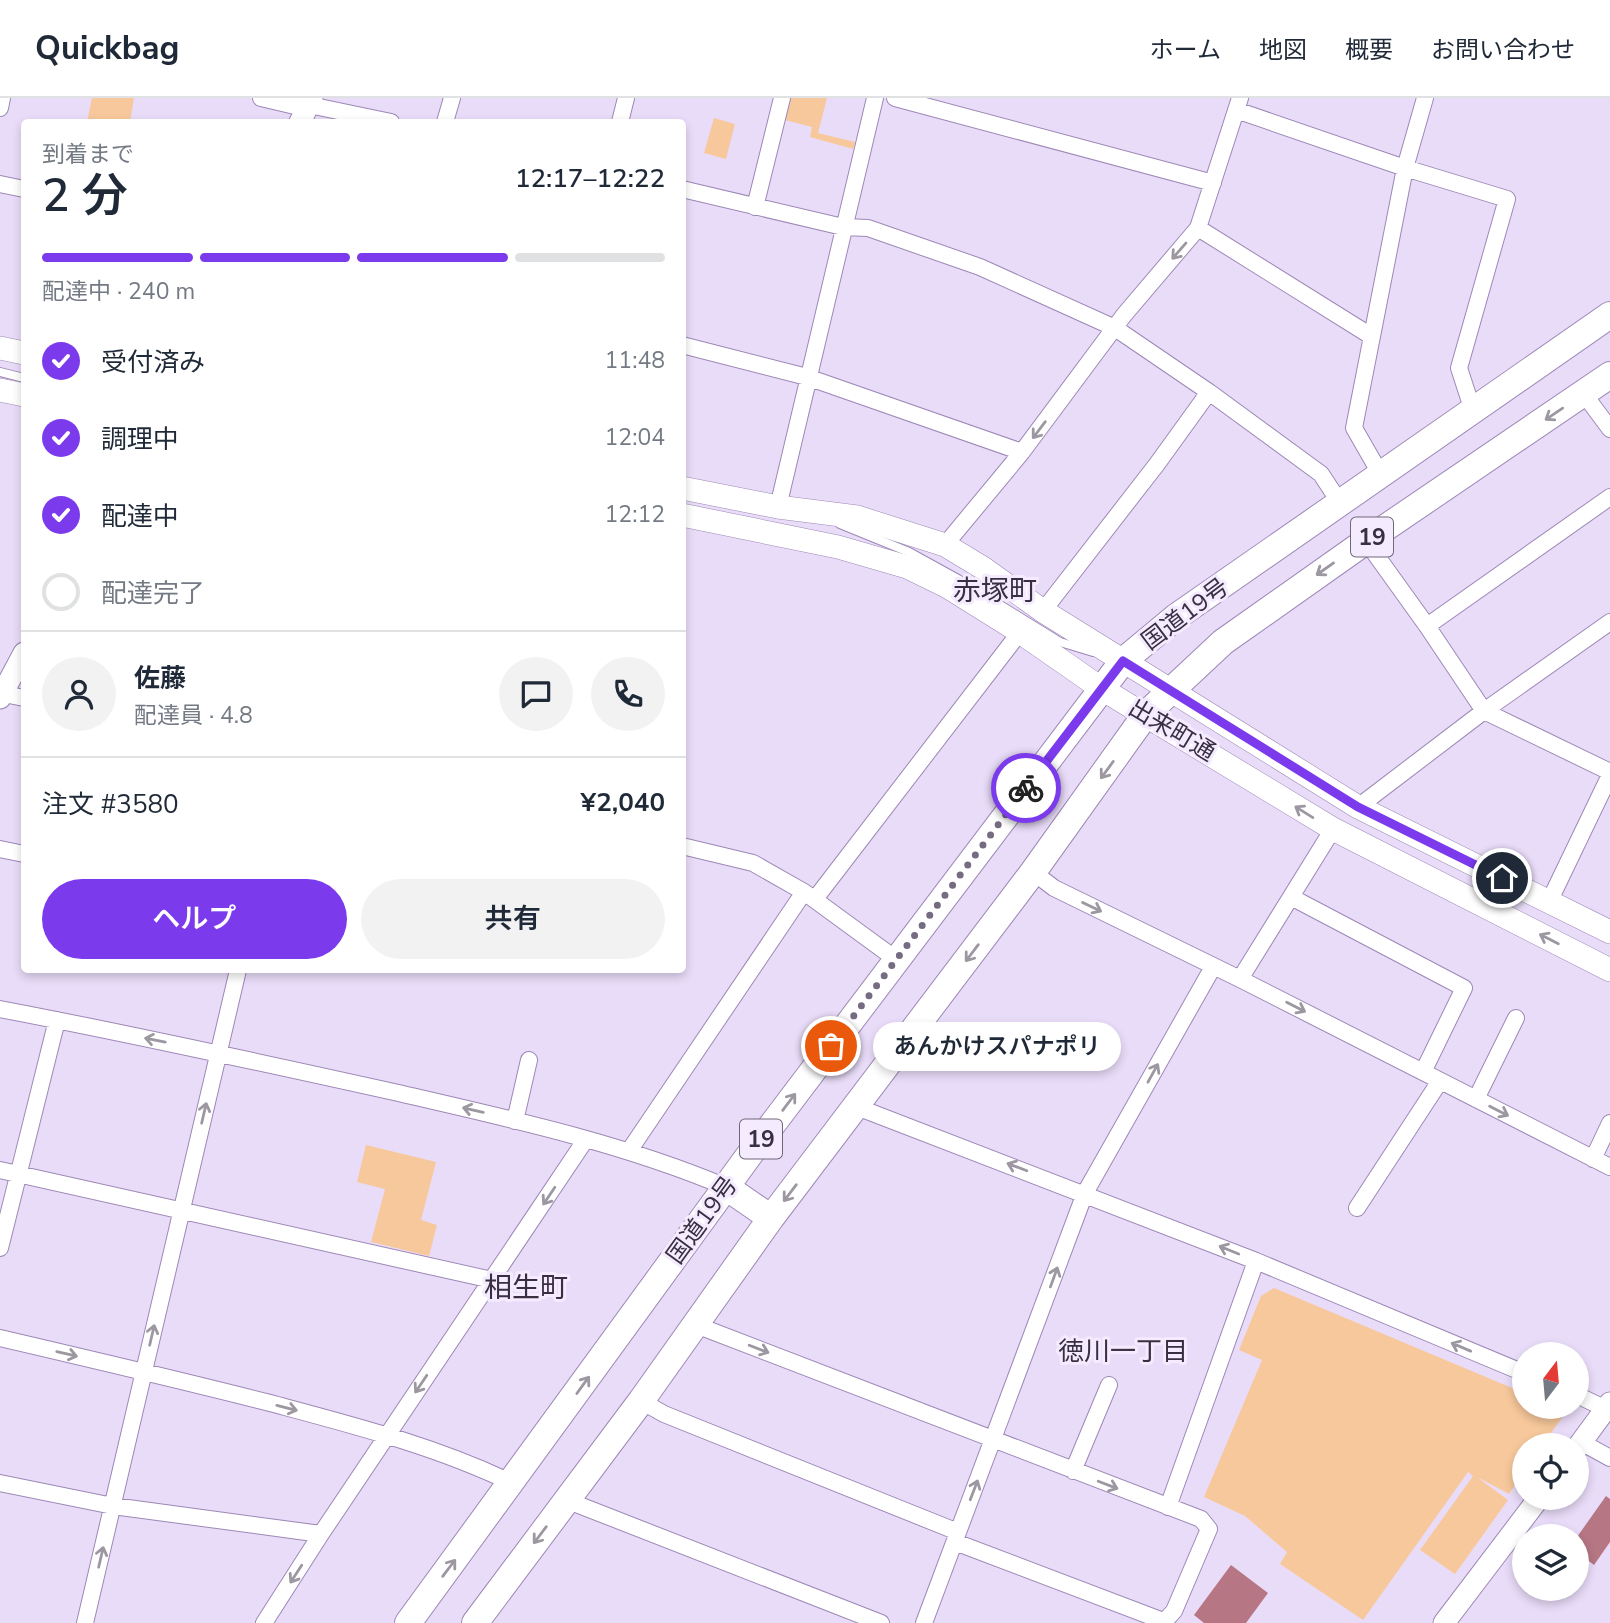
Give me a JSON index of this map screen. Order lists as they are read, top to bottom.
{
  "streets": {
    "highway": ["19", "国道19号"],
    "main road": ["出来町通"]
  },
  "crossings": [
    ["国道19号", "出来町通"]
  ],
  "districts": ["赤塚町", "相生町", "徳川一丁目"],
  "places": ["あんかけスパナポリ"],
  "north": "top",
  "page": {
    "header": "Quickbag",
    "nav": [
      "ホーム",
      "地図",
      "概要",
      "お問い合わせ"
    ],
    "heading": ["2 分", "到着まで", "12:17–12:22"],
    "panel": [
      "佐藤",
      "配達員 · 4.8",
      "注文 #3580",
      "¥2,040"
    ],
    "bar": "配達中 · 240 m",
    "list": [
      ["受付済み", "11:48"],
      ["調理中", "12:04"],
      ["配達中", "12:12"],
      "配達完了"
    ],
    "buttons": ["ヘルプ", "共有"],
    "bubble": "あんかけスパナポリ"
  }
}
